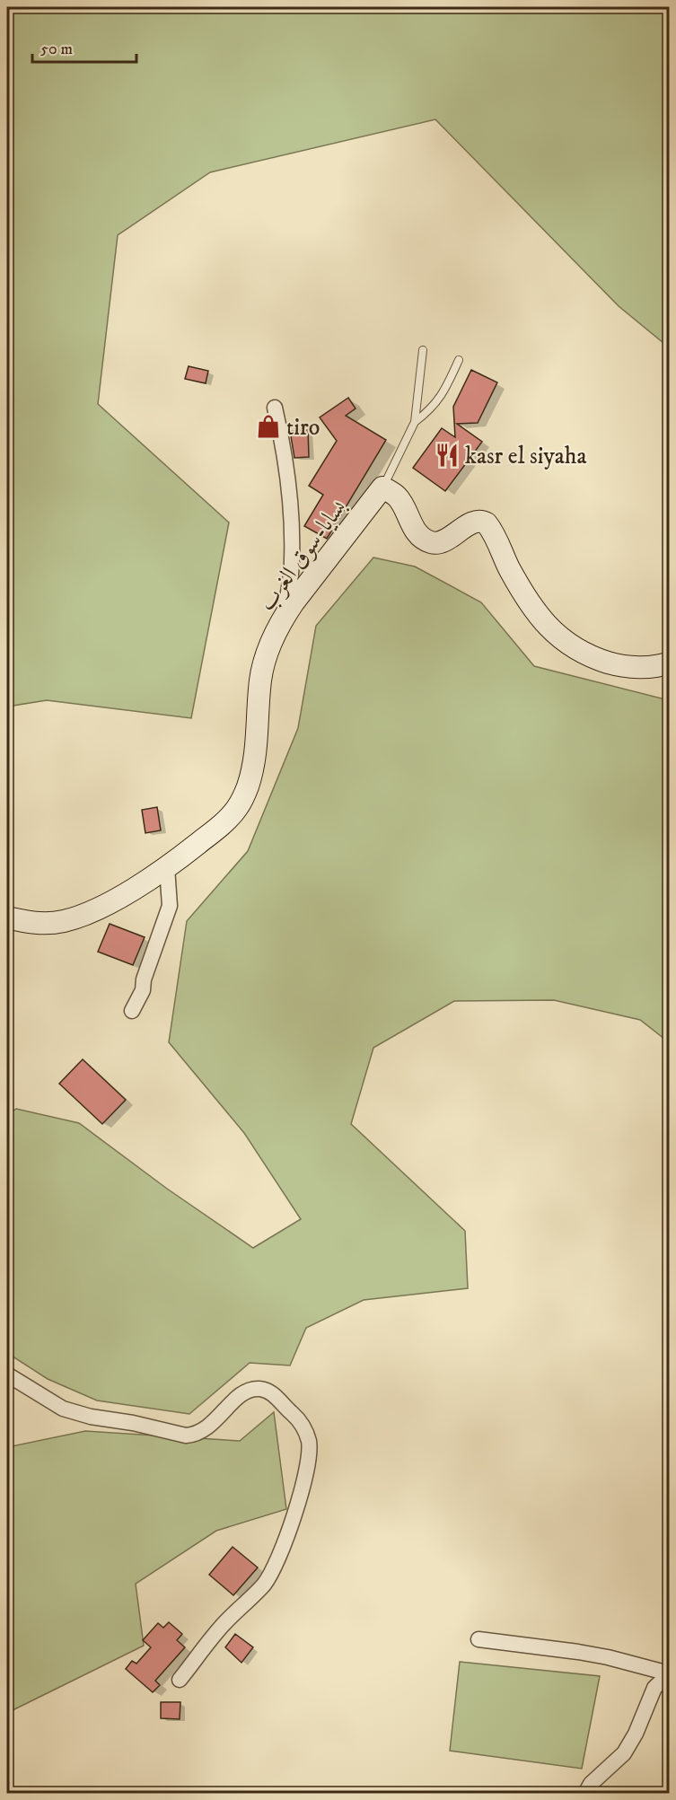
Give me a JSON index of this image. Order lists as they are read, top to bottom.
{
  "streets": {
    "street": ["بسايا-سوق الغرب"]
  },
  "places": {
    "shop": ["tiro"],
    "restaurant": ["kasr el siyaha"]
  },
  "scale_bar": "50 m"
}
